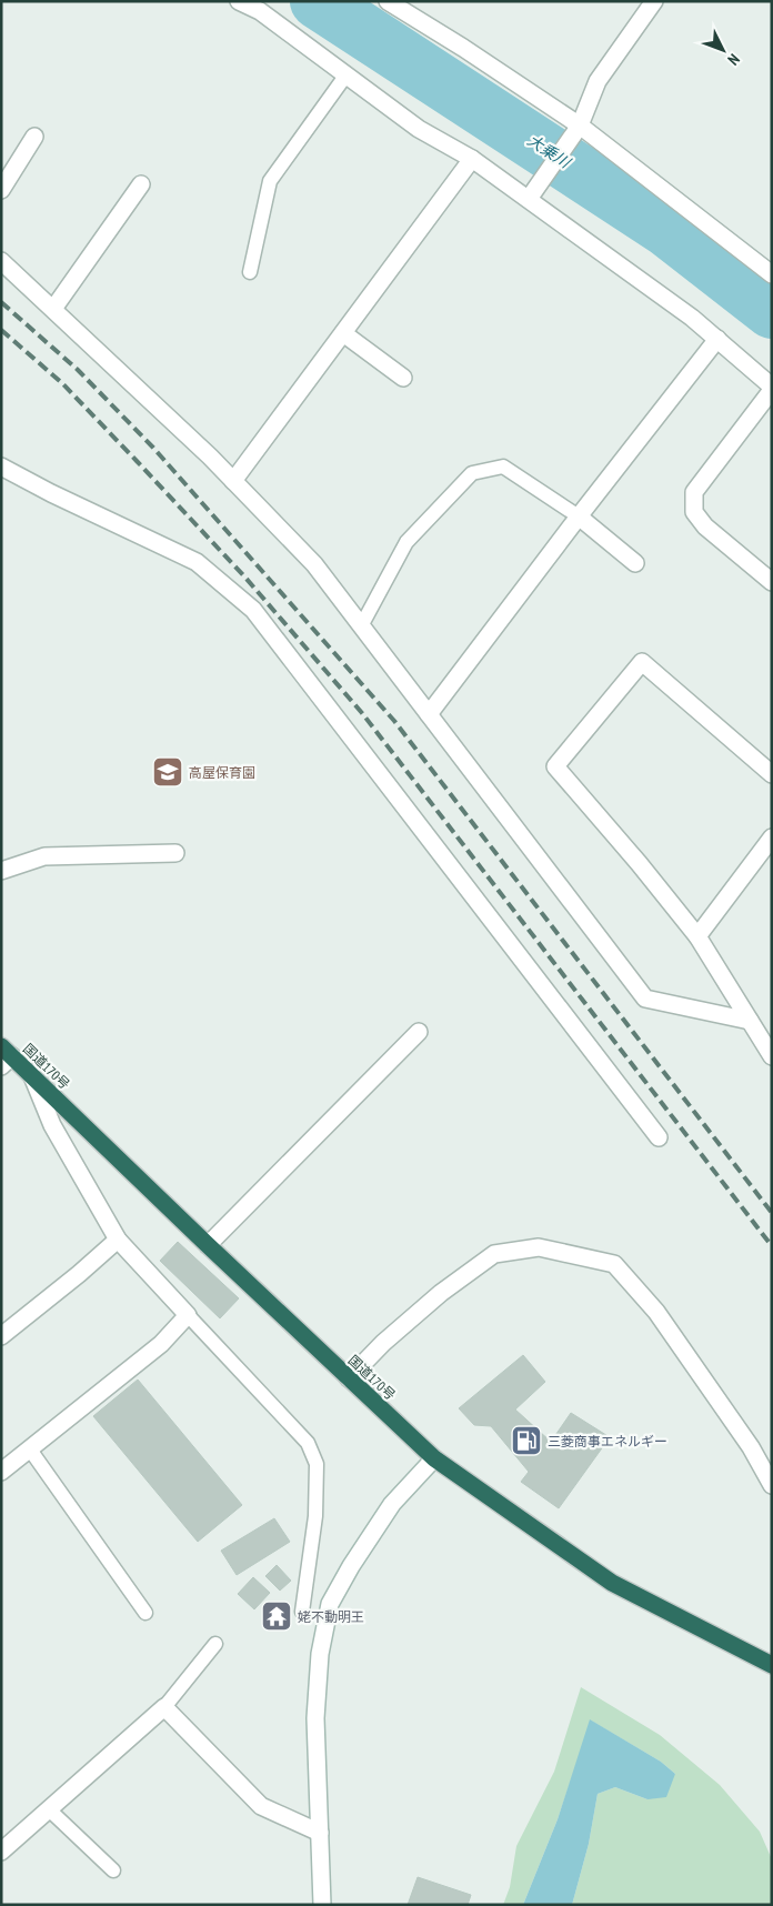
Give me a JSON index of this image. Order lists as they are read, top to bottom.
{
  "streets": {
    "highway": ["国道170号"]
  },
  "water": ["大乗川"],
  "places": {
    "school or university": ["高屋保育園"],
    "fuel station": ["三菱商事エネルギー"],
    "temple": ["姥不動明王"]
  },
  "north": "bottom right"
}
